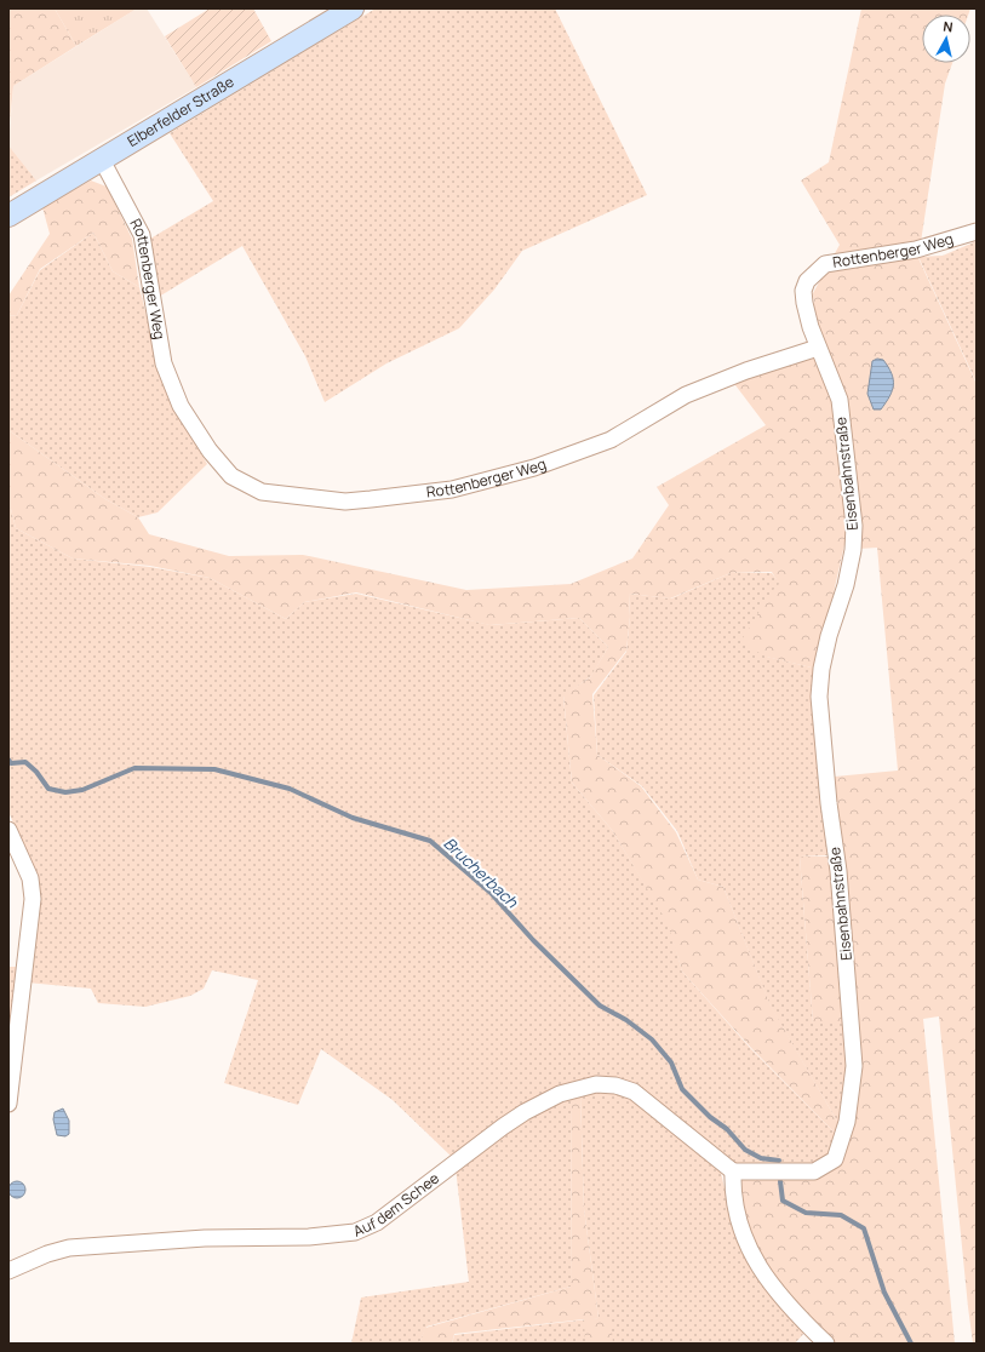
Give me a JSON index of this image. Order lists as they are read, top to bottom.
{
  "streets": {
    "main road": ["Elberfelder Straße"],
    "street": ["Rottenberger Weg", "Eisenbahnstraße", "Auf dem Schee"]
  },
  "crossings": [
    ["Elberfelder Straße", "Rottenberger Weg"],
    ["Rottenberger Weg", "Eisenbahnstraße"],
    ["Eisenbahnstraße", "Auf dem Schee"]
  ],
  "water": ["Brucherbach"],
  "north": "top"
}
